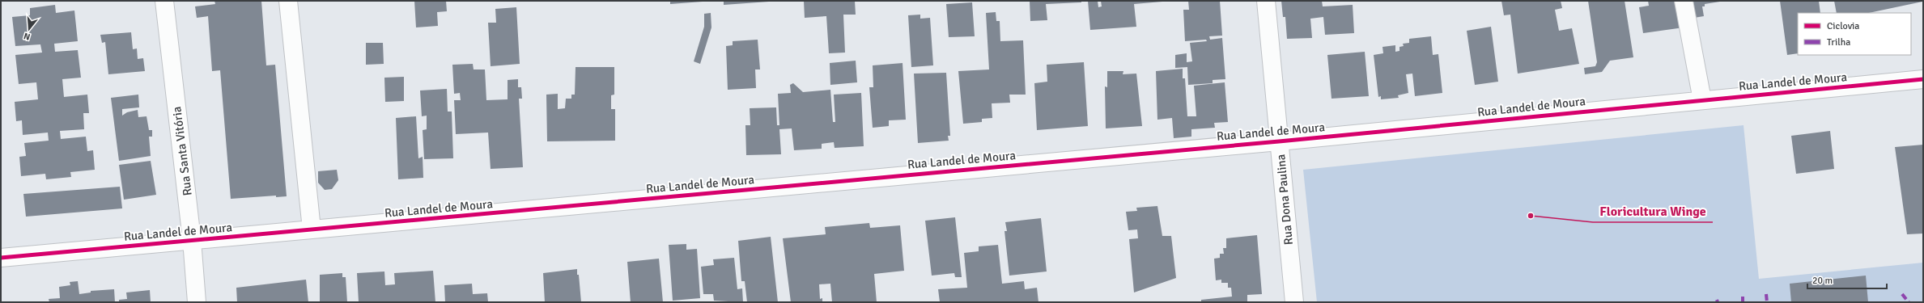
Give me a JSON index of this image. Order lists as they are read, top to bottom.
{
  "streets": {
    "street": ["Rua Landel de Moura", "Rua Santa Vitória", "Rua Dona Paulina"]
  },
  "crossings": [
    ["Rua Landel de Moura", "Rua Santa Vitória"],
    ["Rua Landel de Moura", "Rua Dona Paulina"]
  ],
  "places": ["Floricultura Winge"],
  "legend": ["Ciclovia", "Trilha"],
  "scale_bar": "20 m",
  "north": "bottom"
}
